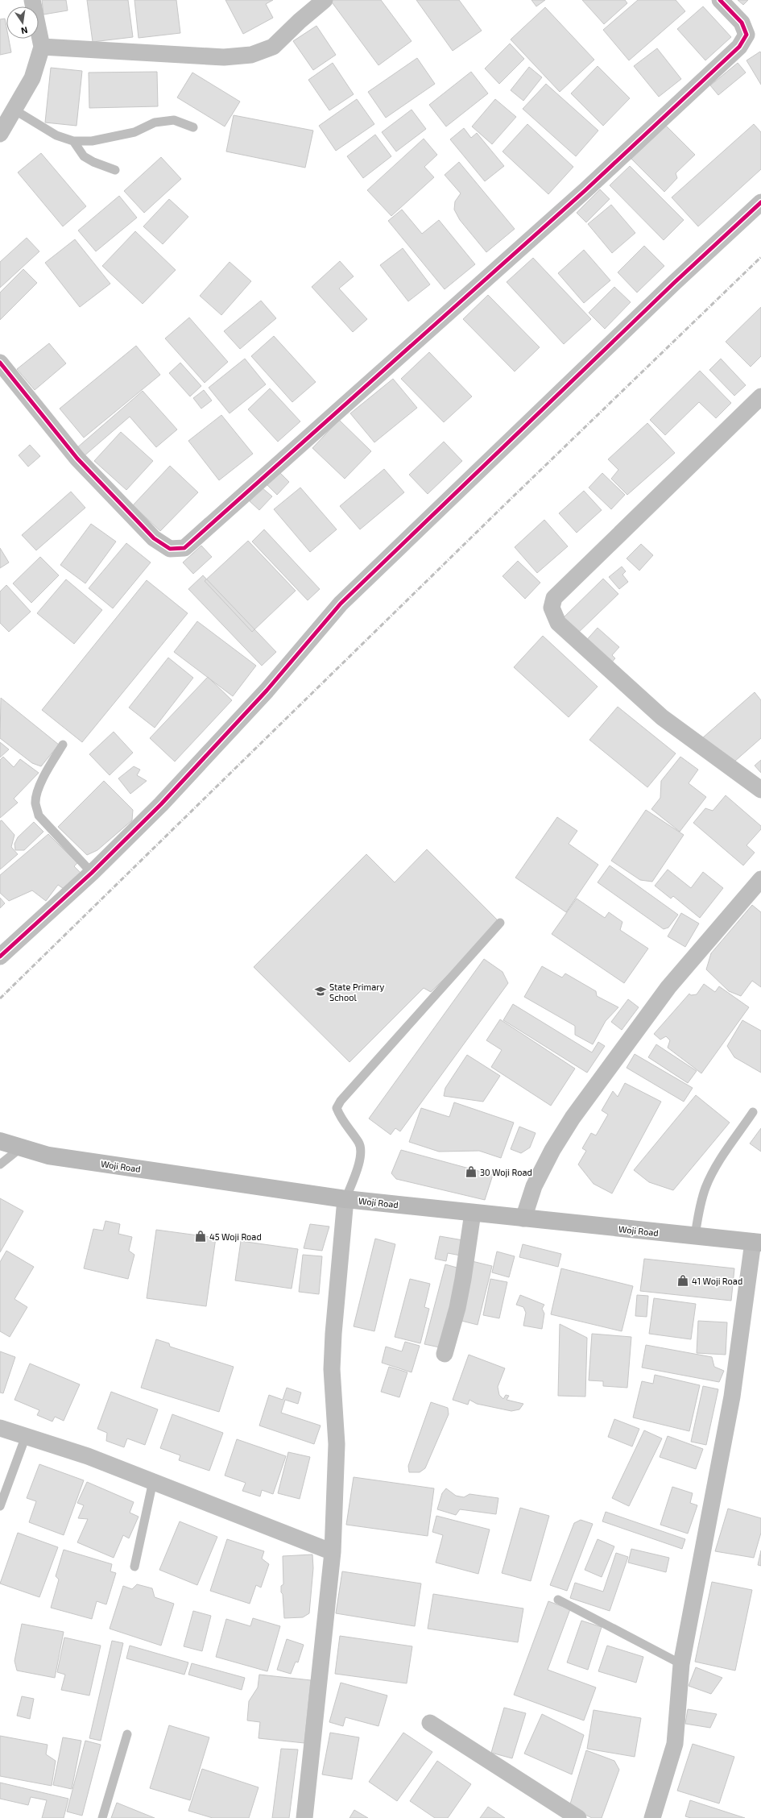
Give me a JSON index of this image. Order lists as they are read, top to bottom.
{
  "streets": {
    "main road": ["Woji Road"]
  },
  "places": {
    "school or university": ["State Primary School"],
    "shop": ["30 Woji Road", "45 Woji Road", "41 Woji Road"]
  },
  "north": "bottom"
}
